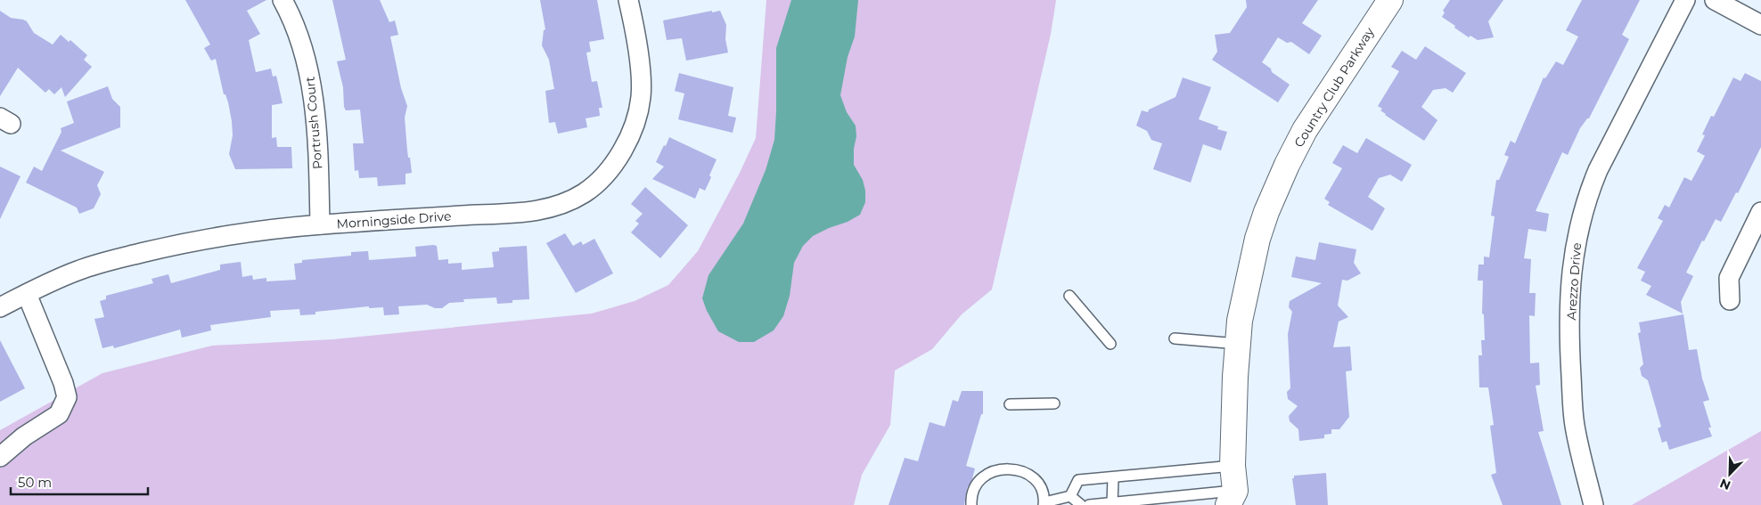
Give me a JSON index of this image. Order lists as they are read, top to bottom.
{
  "streets": {
    "street": [
      "Country Club Parkway",
      "Portrush Court",
      "Morningside Drive",
      "Arezzo Drive"
    ]
  },
  "crossings": [
    ["Portrush Court", "Morningside Drive"]
  ],
  "scale_bar": "50 m",
  "north": "bottom left"
}
